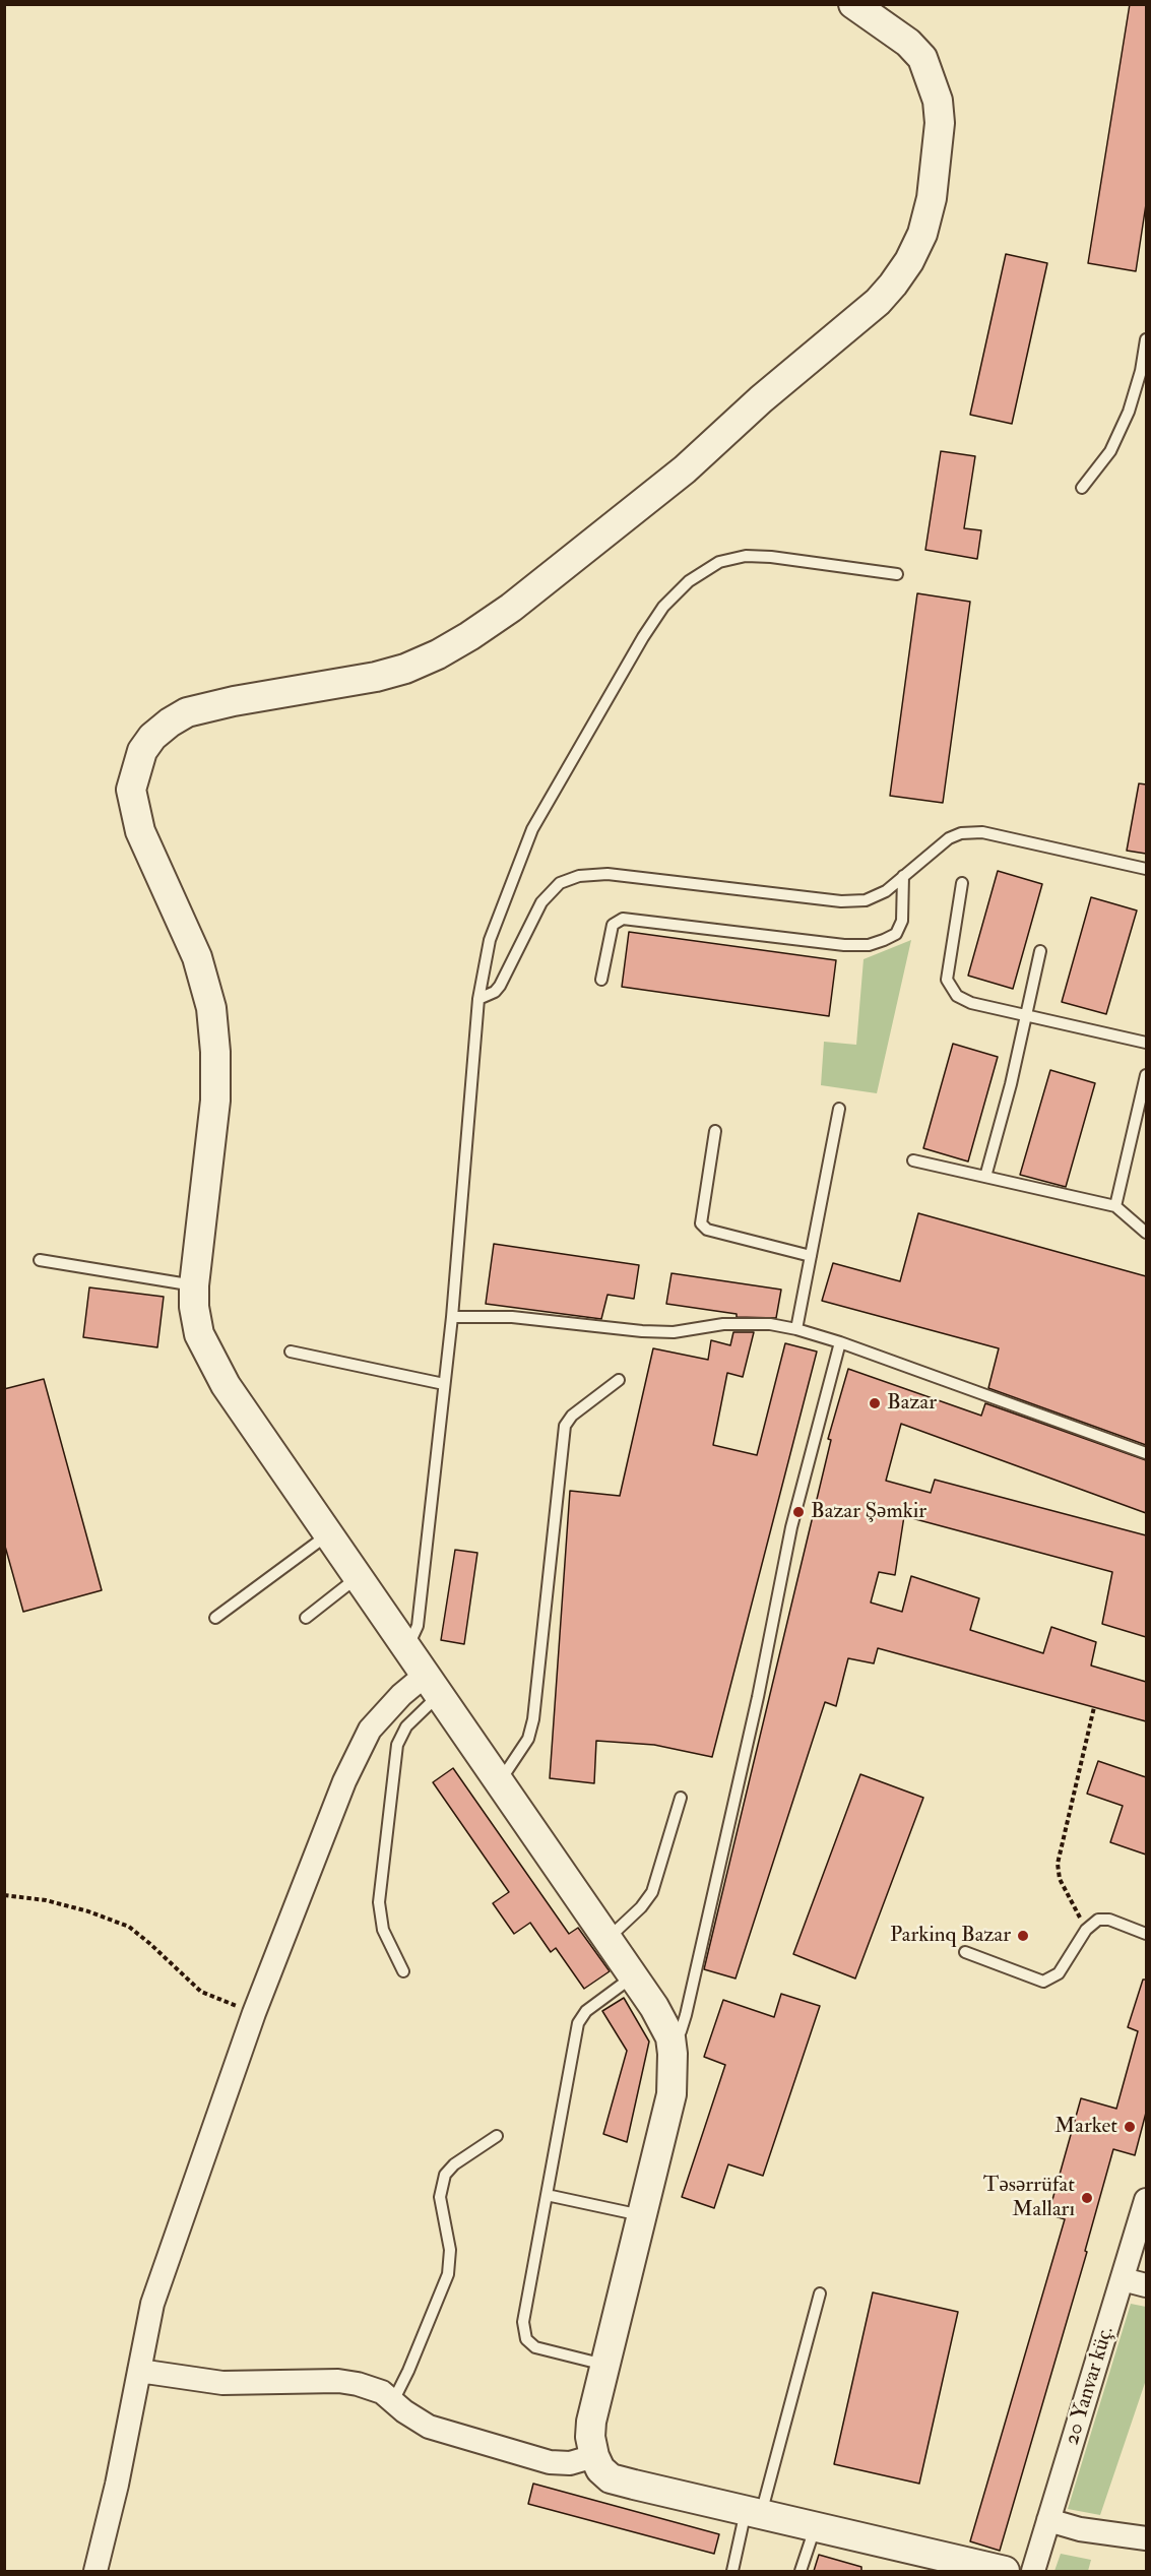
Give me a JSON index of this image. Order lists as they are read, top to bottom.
{
  "streets": {
    "street": ["20 Yanvar küç."]
  },
  "places": [
    "Bazar",
    "Bazar Şəmkir",
    "Parkinq Bazar",
    "Market",
    "Təsərrüfat Malları"
  ]
}
